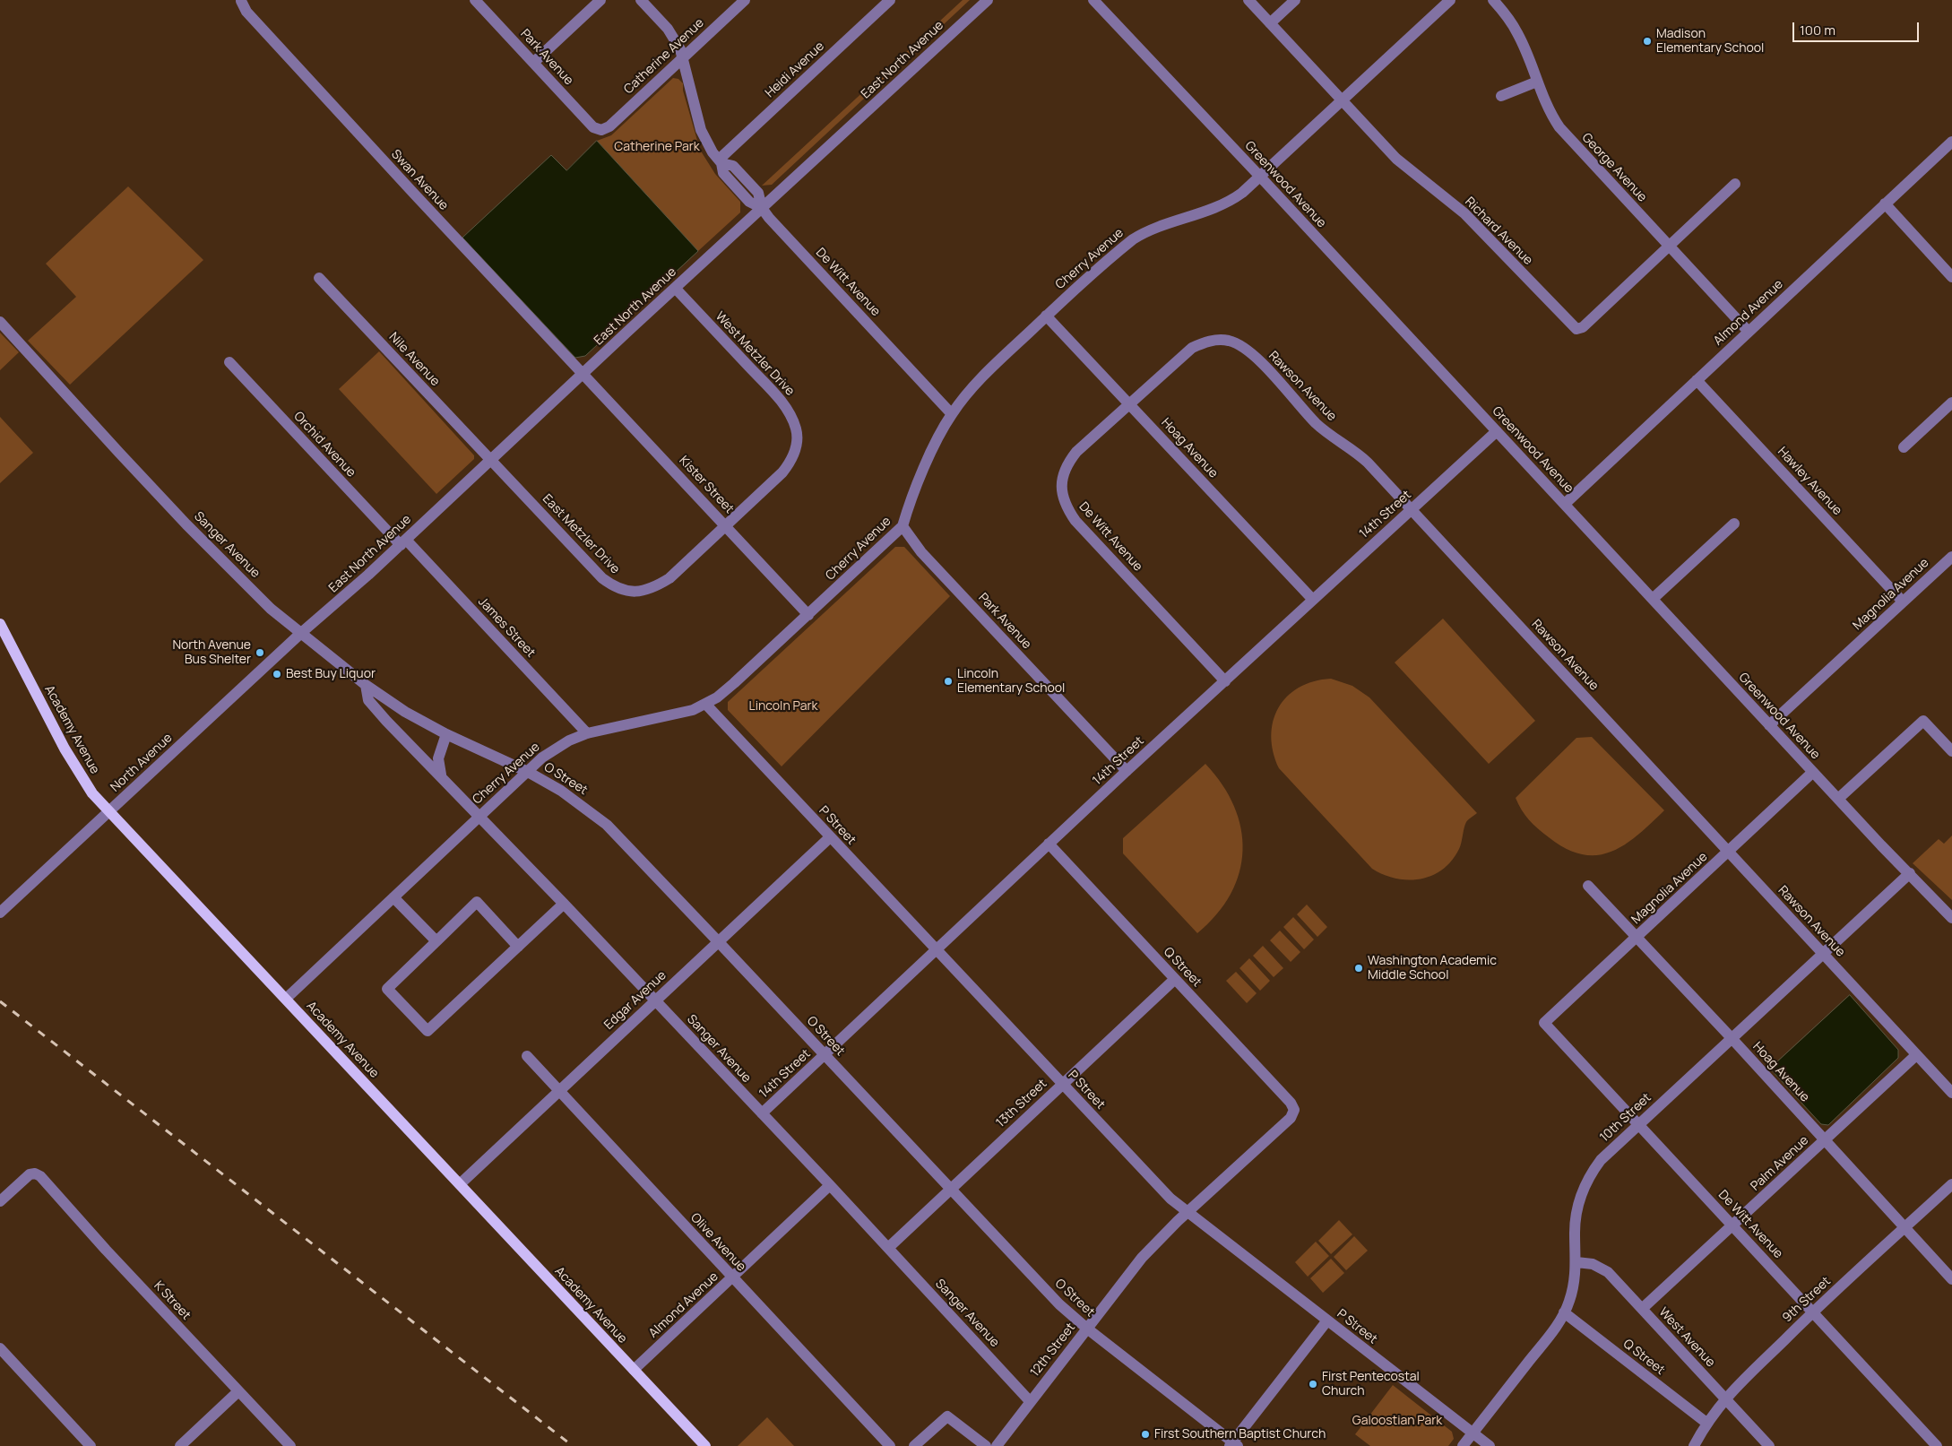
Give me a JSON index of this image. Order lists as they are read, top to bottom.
{
  "streets": {
    "main road": ["Academy Avenue"],
    "street": [
      "Catherine Avenue",
      "Park Avenue",
      "East North Avenue",
      "Heidi Avenue",
      "George Avenue",
      "Swan Avenue",
      "Greenwood Avenue",
      "Richard Avenue",
      "Cherry Avenue",
      "De Witt Avenue",
      "Almond Avenue",
      "West Metzler Drive",
      "Nile Avenue",
      "Rawson Avenue",
      "Orchid Avenue",
      "Hoag Avenue",
      "Hawley Avenue",
      "Kister Street",
      "14th Street",
      "East Metzler Drive",
      "Sanger Avenue",
      "Magnolia Avenue",
      "James Street",
      "North Avenue",
      "O Street",
      "P Street",
      "Q Street",
      "Edgar Avenue",
      "13th Street",
      "10th Street",
      "Palm Avenue",
      "Olive Avenue",
      "9th Street",
      "K Street",
      "West Avenue",
      "12th Street"
    ]
  },
  "crossings": [
    ["Catherine Avenue", "Park Avenue"],
    ["Catherine Avenue", "De Witt Avenue"],
    ["Park Avenue", "Cherry Avenue"],
    ["Park Avenue", "14th Street"],
    ["East North Avenue", "Swan Avenue"],
    ["East North Avenue", "De Witt Avenue"],
    ["East North Avenue", "West Metzler Drive"],
    ["East North Avenue", "Nile Avenue"],
    ["East North Avenue", "Orchid Avenue"],
    ["East North Avenue", "Kister Street"],
    ["East North Avenue", "East Metzler Drive"],
    ["East North Avenue", "Sanger Avenue"],
    ["East North Avenue", "James Street"],
    ["East North Avenue", "North Avenue"],
    ["Heidi Avenue", "De Witt Avenue"],
    ["George Avenue", "Richard Avenue"],
    ["George Avenue", "Almond Avenue"],
    ["Swan Avenue", "Kister Street"],
    ["Greenwood Avenue", "Cherry Avenue"],
    ["Greenwood Avenue", "Almond Avenue"],
    ["Greenwood Avenue", "14th Street"],
    ["Greenwood Avenue", "Magnolia Avenue"],
    ["Greenwood Avenue", "10th Street"],
    ["Richard Avenue", "Cherry Avenue"],
    ["Cherry Avenue", "De Witt Avenue"],
    ["Cherry Avenue", "Hoag Avenue"],
    ["Cherry Avenue", "Kister Street"],
    ["Cherry Avenue", "Sanger Avenue"],
    ["Cherry Avenue", "James Street"],
    ["Cherry Avenue", "Academy Avenue"],
    ["Cherry Avenue", "O Street"],
    ["Cherry Avenue", "P Street"],
    ["De Witt Avenue", "Rawson Avenue"],
    ["De Witt Avenue", "Hoag Avenue"],
    ["De Witt Avenue", "14th Street"],
    ["De Witt Avenue", "Magnolia Avenue"],
    ["De Witt Avenue", "10th Street"],
    ["De Witt Avenue", "Palm Avenue"],
    ["De Witt Avenue", "9th Street"],
    ["Almond Avenue", "Hawley Avenue"],
    ["Almond Avenue", "Sanger Avenue"],
    ["Almond Avenue", "Academy Avenue"],
    ["Almond Avenue", "Olive Avenue"],
    ["West Metzler Drive", "Kister Street"],
    ["West Metzler Drive", "East Metzler Drive"],
    ["Nile Avenue", "East Metzler Drive"],
    ["Rawson Avenue", "Hoag Avenue"],
    ["Rawson Avenue", "14th Street"],
    ["Rawson Avenue", "Magnolia Avenue"],
    ["Rawson Avenue", "10th Street"],
    ["Rawson Avenue", "Palm Avenue"],
    ["Orchid Avenue", "James Street"],
    ["Hoag Avenue", "14th Street"],
    ["Hoag Avenue", "Magnolia Avenue"],
    ["Hoag Avenue", "10th Street"],
    ["Hoag Avenue", "Palm Avenue"],
    ["Hoag Avenue", "9th Street"],
    ["Hawley Avenue", "Magnolia Avenue"],
    ["Kister Street", "East Metzler Drive"],
    ["14th Street", "Sanger Avenue"],
    ["14th Street", "O Street"],
    ["14th Street", "P Street"],
    ["14th Street", "Q Street"],
    ["Sanger Avenue", "North Avenue"],
    ["Sanger Avenue", "O Street"],
    ["Sanger Avenue", "Edgar Avenue"],
    ["Sanger Avenue", "13th Street"],
    ["Sanger Avenue", "12th Street"],
    ["Academy Avenue", "North Avenue"],
    ["Academy Avenue", "Edgar Avenue"],
    ["O Street", "Edgar Avenue"],
    ["O Street", "13th Street"],
    ["O Street", "12th Street"],
    ["P Street", "Edgar Avenue"],
    ["P Street", "13th Street"],
    ["P Street", "10th Street"],
    ["P Street", "12th Street"],
    ["Q Street", "13th Street"],
    ["Q Street", "10th Street"],
    ["Q Street", "9th Street"],
    ["Q Street", "12th Street"],
    ["Edgar Avenue", "Olive Avenue"],
    ["10th Street", "West Avenue"],
    ["Palm Avenue", "West Avenue"],
    ["9th Street", "West Avenue"]
  ],
  "parks": ["Catherine Park", "Lincoln Park", "Galoostian Park"],
  "places": [
    "Madison Elementary School",
    "North Avenue Bus Shelter",
    "Best Buy Liquor",
    "Lincoln Elementary School",
    "Washington Academic Middle School",
    "First Pentecostal Church",
    "First Southern Baptist Church"
  ],
  "scale_bar": "100 m"
}
